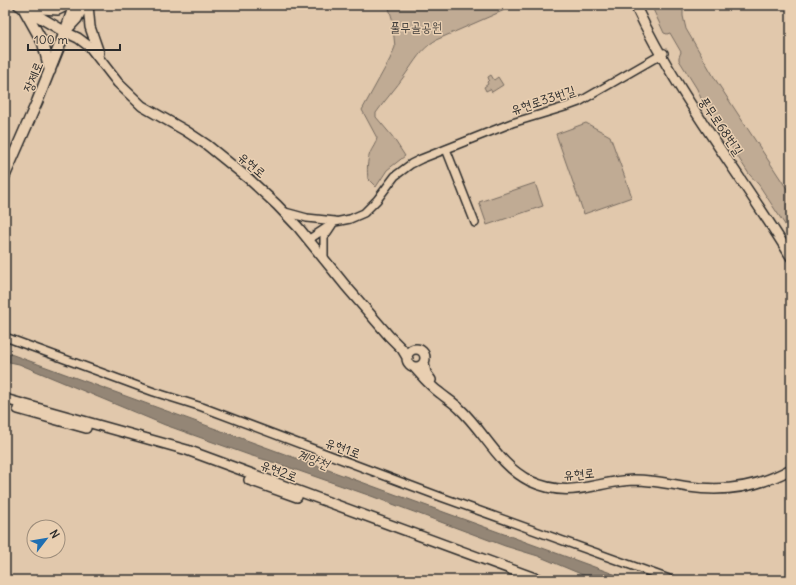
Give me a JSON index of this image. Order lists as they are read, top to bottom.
{
  "streets": {
    "main road": ["장제로"],
    "street": [
      "유현로33번길",
      "풍무로68번길",
      "유현로",
      "유현1로",
      "유현2로"
    ]
  },
  "crossings": [
    ["장제로", "유현로"],
    ["유현로33번길", "풍무로68번길"],
    ["유현로33번길", "유현로"]
  ],
  "water": ["계양천"],
  "parks": ["풀무골공원"],
  "scale_bar": "100 m",
  "north": "top right"
}
